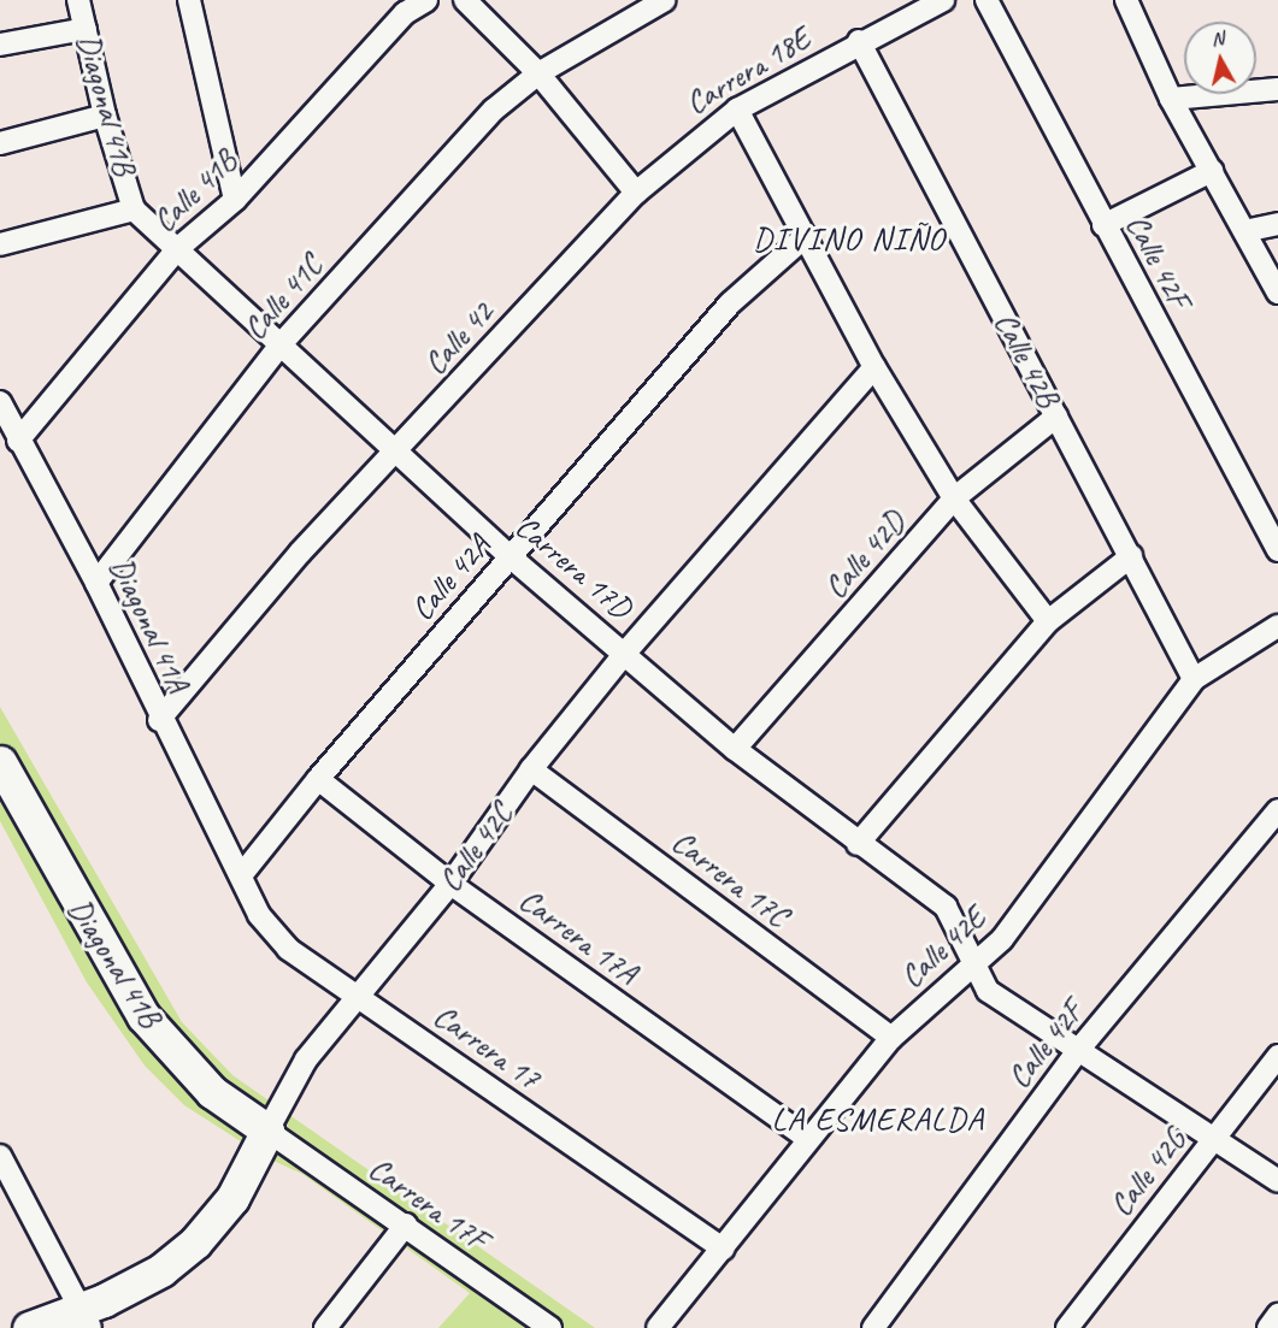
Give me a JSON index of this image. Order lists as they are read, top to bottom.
{
  "streets": {
    "street": [
      "Carrera 18E",
      "Diagonal 41B",
      "Calle 41B",
      "Calle 42F",
      "Calle 41C",
      "Calle 42",
      "Calle 42B",
      "Calle 42D",
      "Carrera 17D",
      "Calle 42A",
      "Diagonal 41A",
      "Calle 42C",
      "Carrera 17C",
      "Carrera 17A",
      "Calle 42E",
      "Carrera 17",
      "Calle 42G",
      "Carrera 17F"
    ]
  },
  "crossings": [
    ["Carrera 18E", "Calle 42"],
    ["Carrera 18E", "Calle 42B"],
    ["Diagonal 41B", "Carrera 17D"],
    ["Diagonal 41B", "Calle 42C"],
    ["Diagonal 41B", "Carrera 17F"],
    ["Calle 41B", "Carrera 17D"],
    ["Calle 41B", "Diagonal 41A"],
    ["Calle 41C", "Carrera 17D"],
    ["Calle 41C", "Diagonal 41A"],
    ["Calle 42", "Carrera 17D"],
    ["Calle 42", "Diagonal 41A"],
    ["Calle 42B", "Calle 42D"],
    ["Calle 42B", "Calle 42E"],
    ["Calle 42D", "Carrera 17D"],
    ["Carrera 17D", "Calle 42A"],
    ["Carrera 17D", "Calle 42C"],
    ["Carrera 17D", "Calle 42E"],
    ["Calle 42A", "Diagonal 41A"],
    ["Calle 42A", "Carrera 17A"],
    ["Calle 42A", "Carrera 17"],
    ["Diagonal 41A", "Carrera 17"],
    ["Calle 42C", "Carrera 17C"],
    ["Calle 42C", "Carrera 17A"],
    ["Calle 42C", "Carrera 17"],
    ["Calle 42C", "Carrera 17F"],
    ["Carrera 17C", "Calle 42E"],
    ["Carrera 17A", "Calle 42E"],
    ["Calle 42E", "Carrera 17"]
  ],
  "districts": ["DIVINO NIÑO", "LA ESMERALDA"],
  "north": "top"
}
